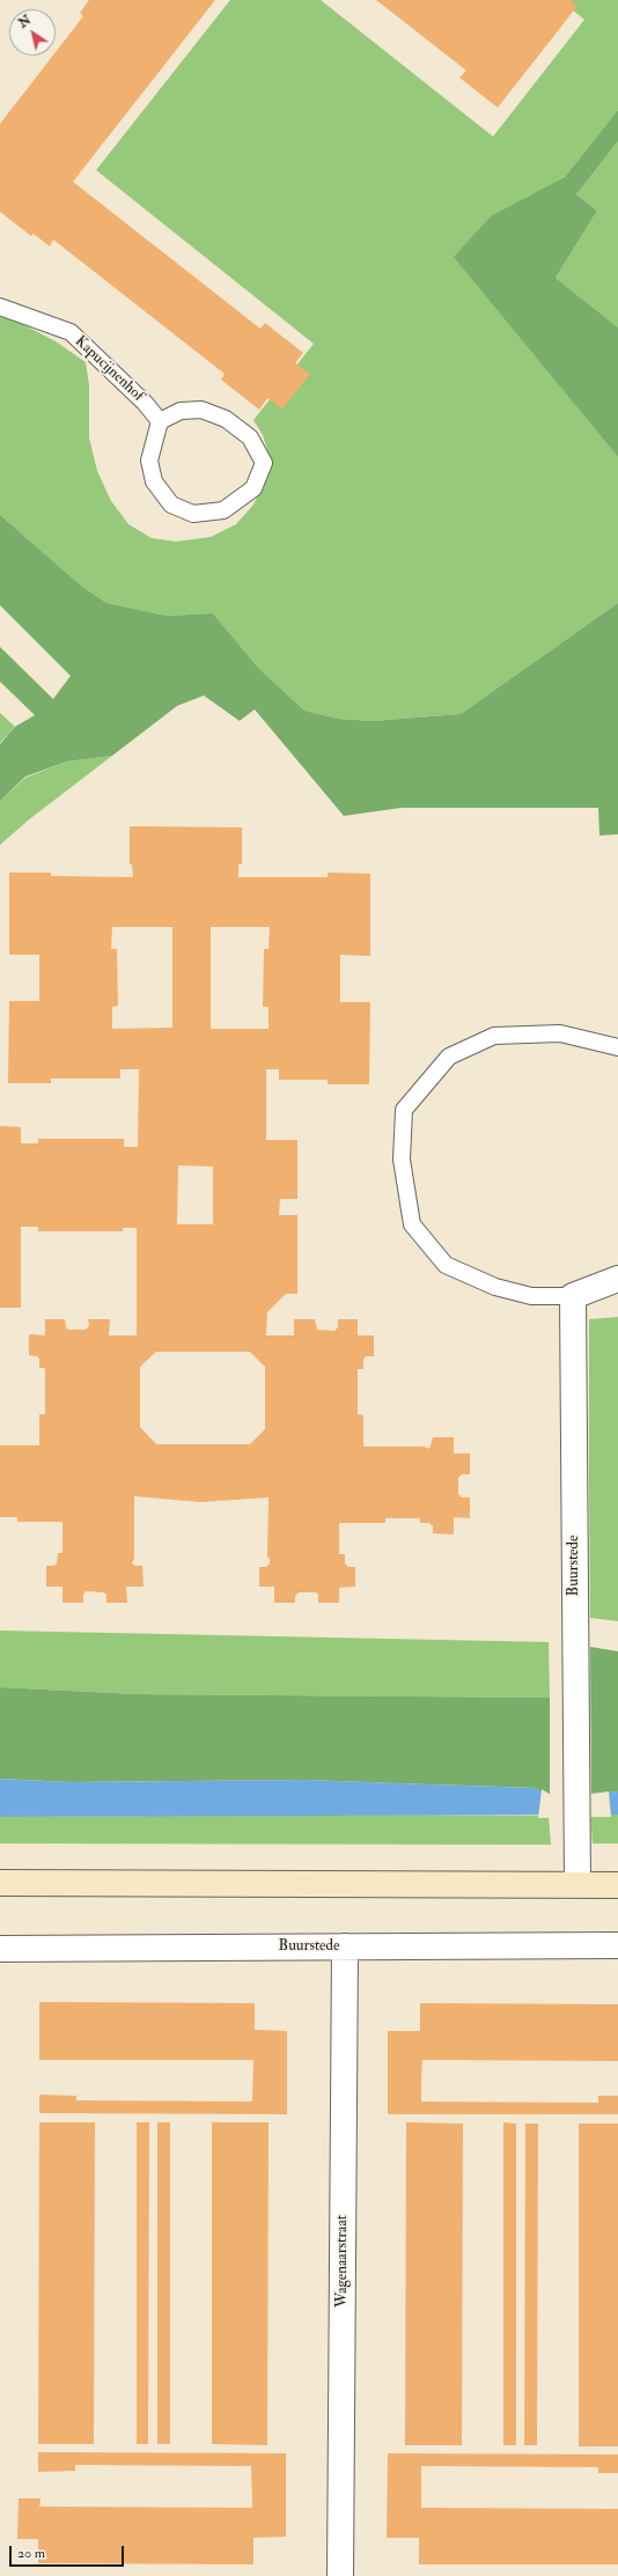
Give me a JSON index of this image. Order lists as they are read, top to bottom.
{
  "streets": {
    "street": ["Buurstede", "Wagenaarstraat"],
    "lane": ["Kapucijnenhof"]
  },
  "crossings": [
    ["Buurstede", "Wagenaarstraat"]
  ],
  "scale_bar": "20 m",
  "north": "top left"
}
